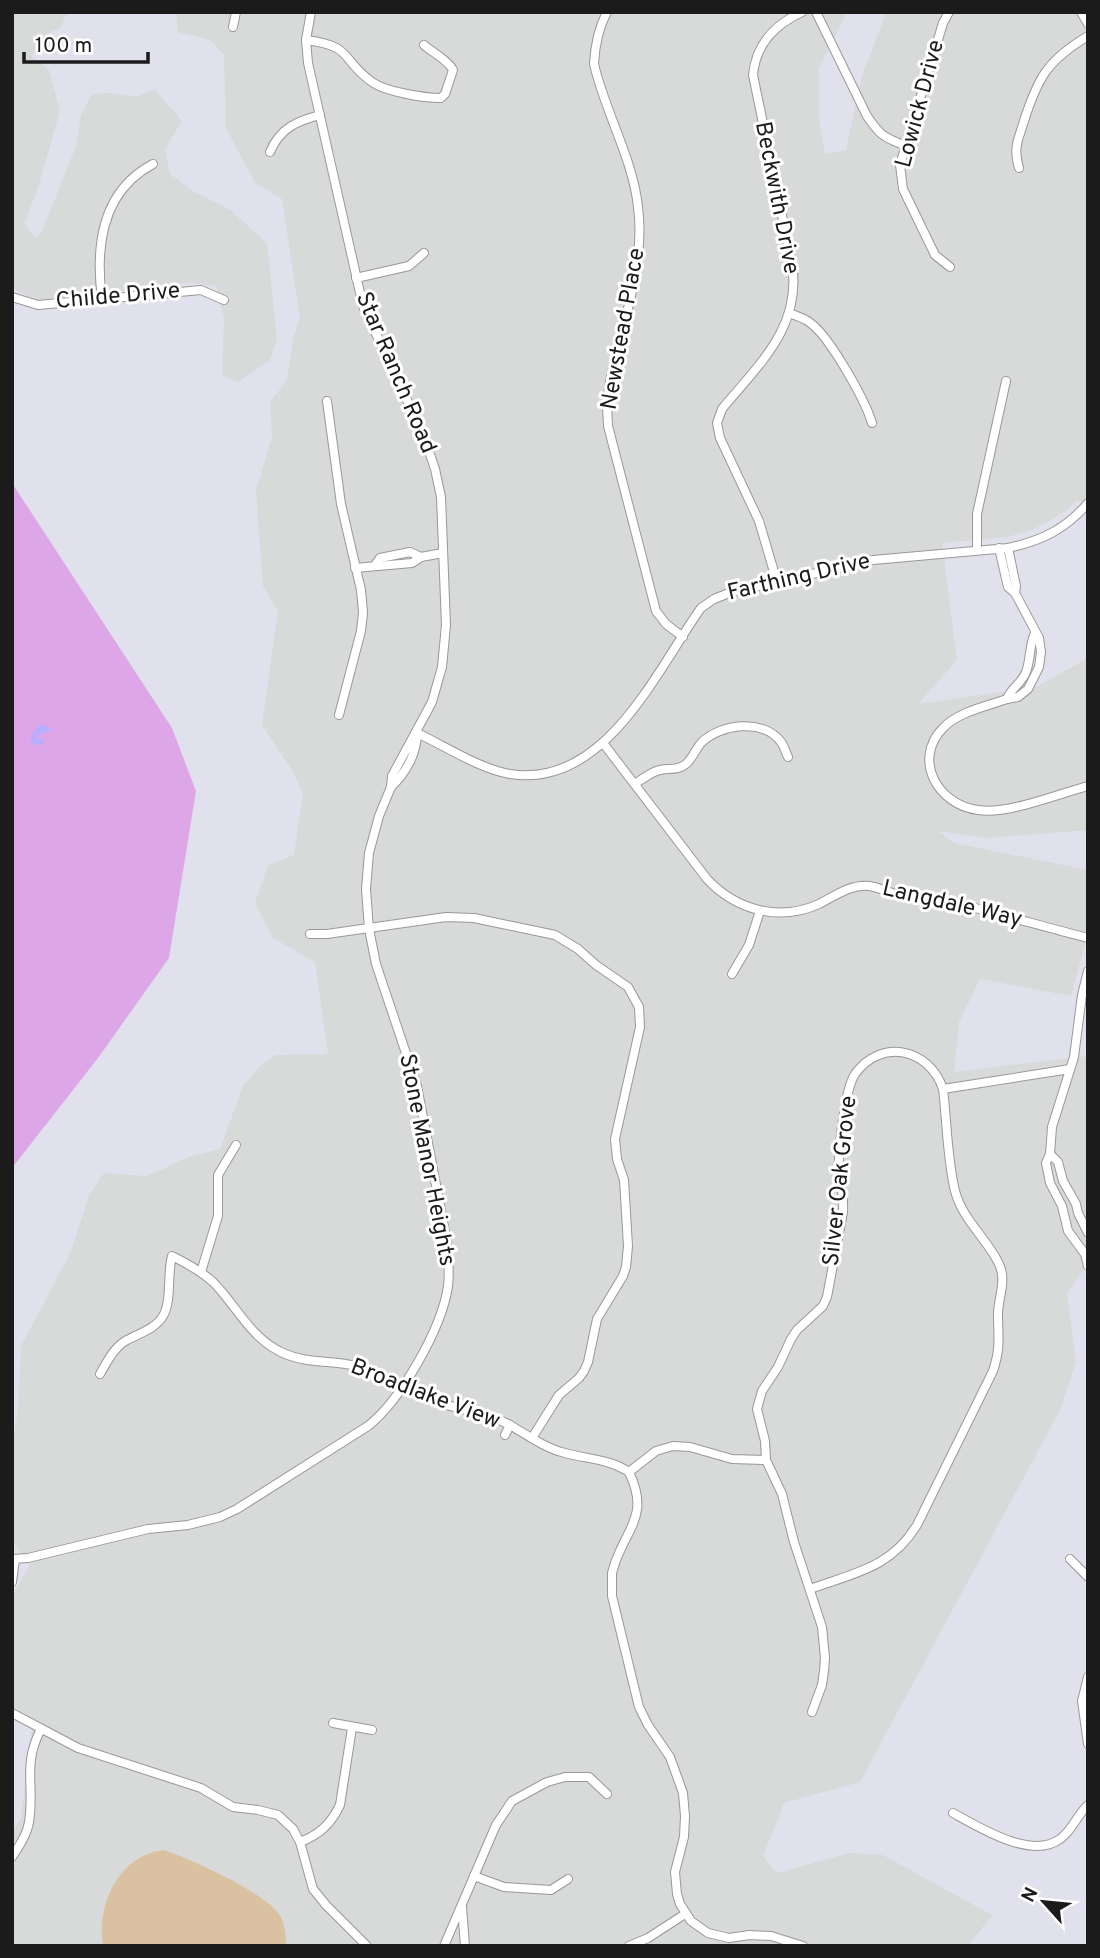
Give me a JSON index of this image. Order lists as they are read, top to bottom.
{
  "streets": {
    "street": [
      "Lowick Drive",
      "Beckwith Drive",
      "Childe Drive",
      "Newstead Place",
      "Star Ranch Road",
      "Farthing Drive",
      "Langdale Way",
      "Stone Manor Heights",
      "Silver Oak Grove",
      "Broadlake View"
    ]
  },
  "crossings": [
    ["Beckwith Drive", "Farthing Drive"],
    ["Newstead Place", "Farthing Drive"],
    ["Star Ranch Road", "Farthing Drive"],
    ["Star Ranch Road", "Stone Manor Heights"],
    ["Farthing Drive", "Langdale Way"],
    ["Farthing Drive", "Stone Manor Heights"],
    ["Stone Manor Heights", "Broadlake View"]
  ],
  "scale_bar": "100 m",
  "north": "top left"
}
